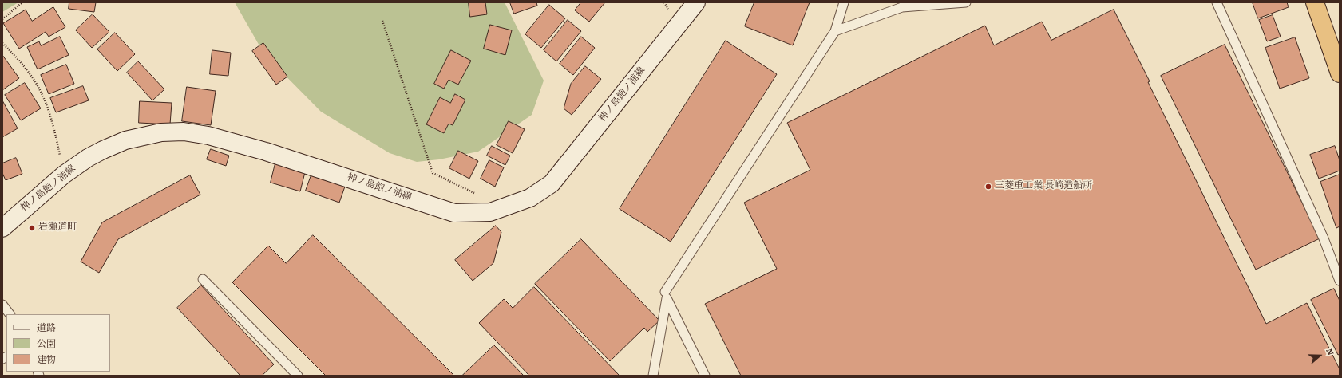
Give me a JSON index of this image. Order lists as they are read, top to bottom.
{
  "streets": {
    "main road": ["神ノ島飽ノ浦線"]
  },
  "places": ["三菱重工業 長崎造船所", "岩瀬道町"],
  "legend": ["道路", "公園", "建物"],
  "north": "right"
}
